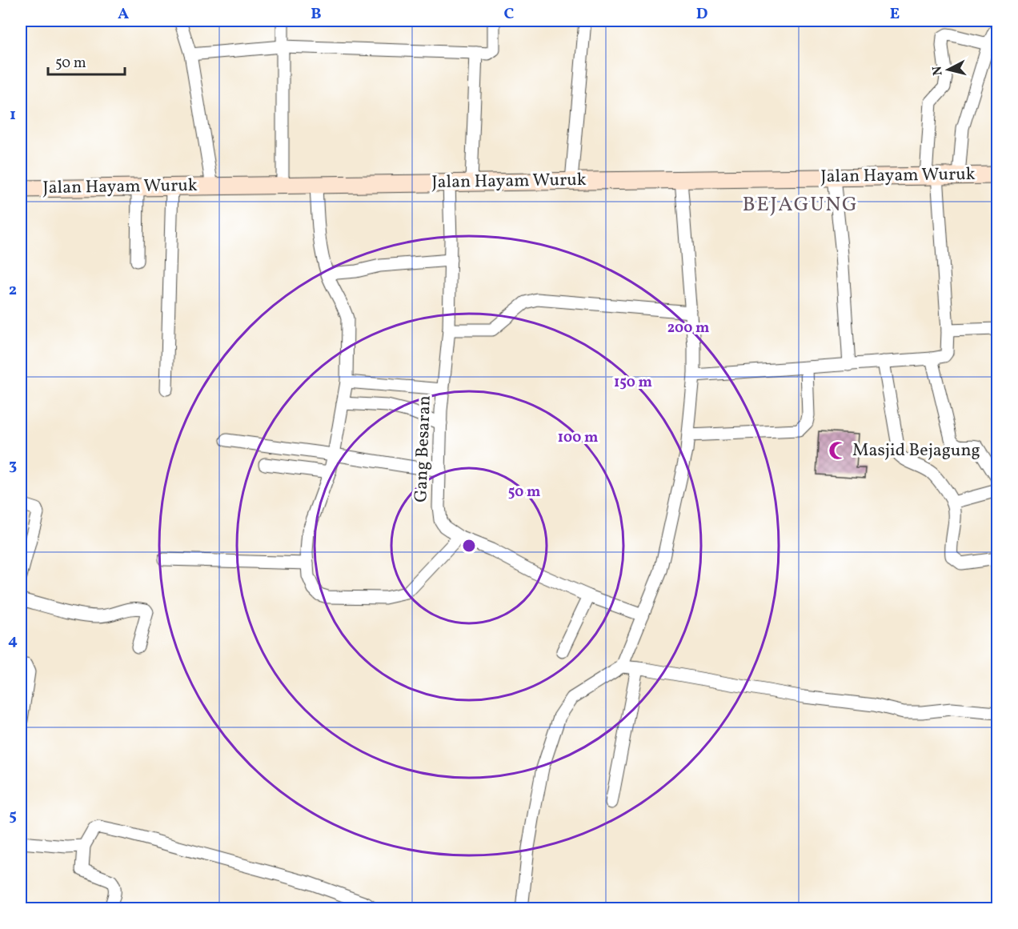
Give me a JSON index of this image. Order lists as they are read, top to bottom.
{
  "streets": {
    "main road": ["Jalan Hayam Wuruk"],
    "street": ["Gang Besaran"]
  },
  "crossings": [
    ["Jalan Hayam Wuruk", "Gang Besaran"]
  ],
  "districts": ["BEJAGUNG"],
  "places": {
    "mosque": ["Masjid Bejagung"]
  },
  "scale_bar": "50 m",
  "north": "left",
  "grid": {
    "columns": [
      "A",
      "B",
      "C",
      "D",
      "E"
    ],
    "rows": [
      "1",
      "2",
      "3",
      "4",
      "5"
    ]
  },
  "rings": [
    "200 m",
    "150 m",
    "100 m",
    "50 m"
  ]
}
